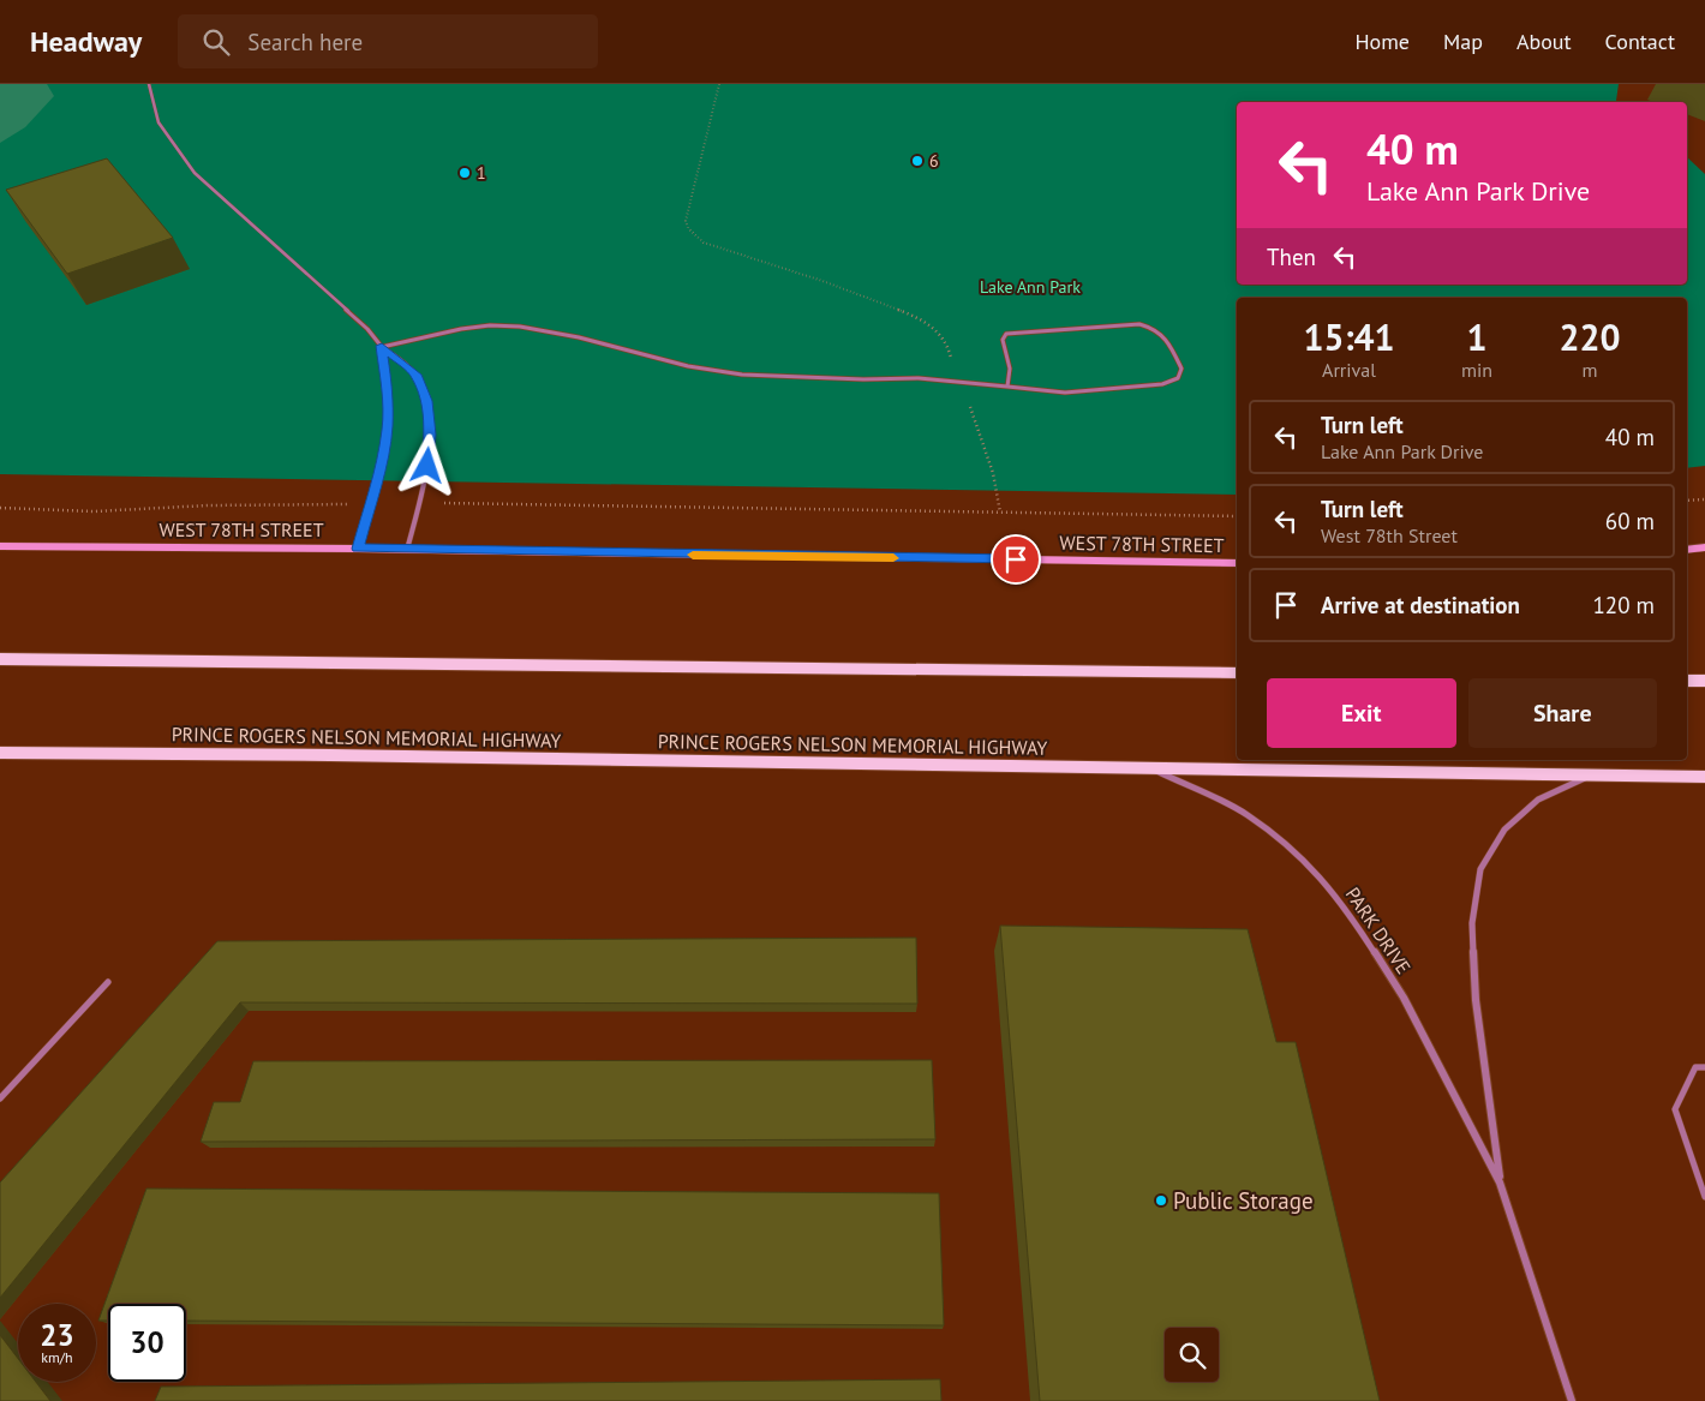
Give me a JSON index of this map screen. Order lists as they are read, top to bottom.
{
  "streets": {
    "main road": ["PRINCE ROGERS NELSON MEMORIAL HIGHWAY"],
    "street": ["WEST 78TH STREET", "PARK DRIVE"]
  },
  "crossings": [
    ["PRINCE ROGERS NELSON MEMORIAL HIGHWAY", "PARK DRIVE"]
  ],
  "parks": ["Lake Ann Park"],
  "places": ["6", "1", "Public Storage"],
  "page": {
    "header": "Headway",
    "search": "Search here",
    "nav": [
      "Home",
      "Map",
      "About",
      "Contact"
    ],
    "turn": ["40 m", "Lake Ann Park Drive"],
    "then": "Then",
    "eta": [
      "15:41",
      "Arrival",
      "1",
      "min",
      "220",
      "m"
    ],
    "list": [
      {
        "name": "Turn left",
        "note": "Lake Ann Park Drive",
        "value": "40 m"
      },
      {
        "name": "Turn left",
        "note": "West 78th Street",
        "value": "60 m"
      },
      {
        "name": "Arrive at destination",
        "value": "120 m"
      }
    ],
    "buttons": ["Exit", "Share"],
    "speed": "23 km/h",
    "limit": "30"
  }
}
